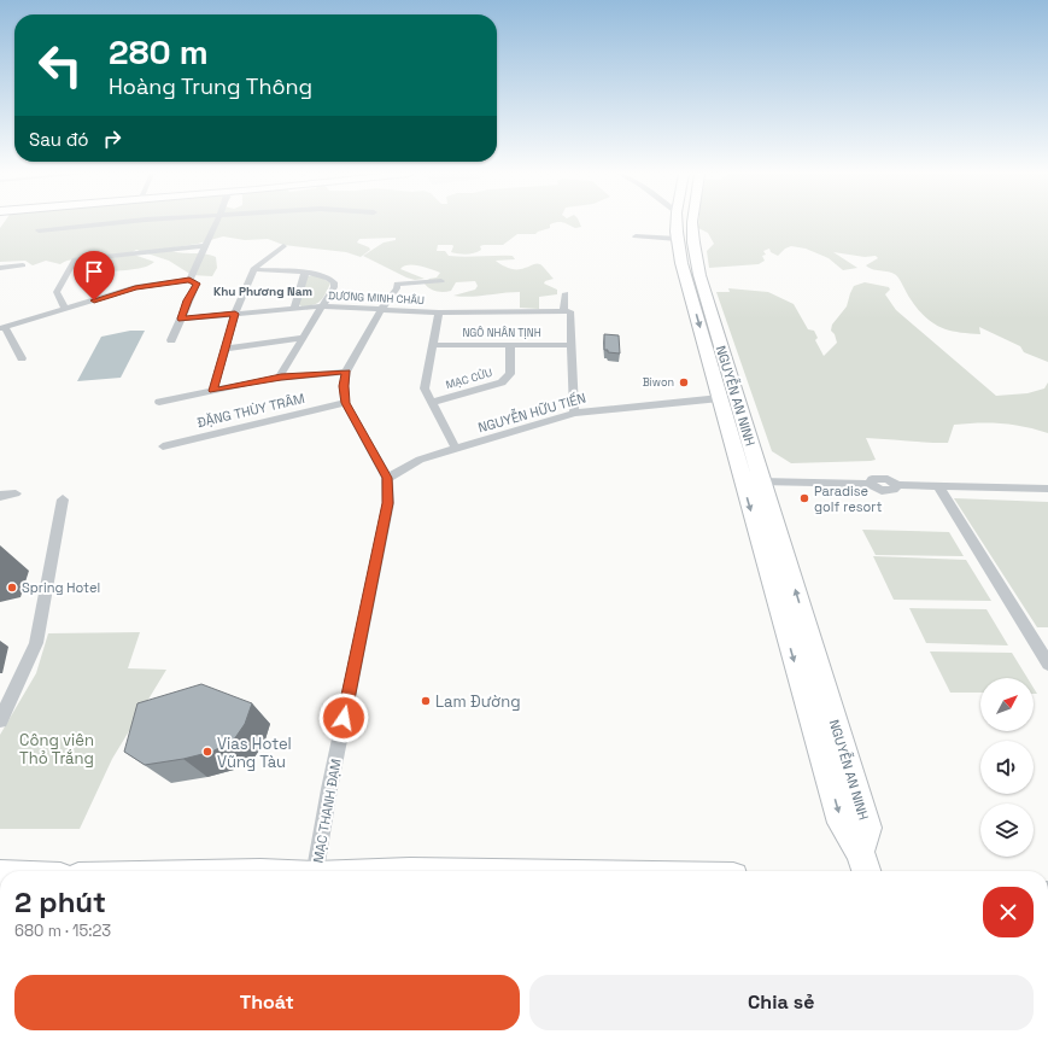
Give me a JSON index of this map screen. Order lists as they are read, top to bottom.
{
  "streets": {
    "main road": ["NGUYỄN AN NINH"],
    "street": [
      "DƯƠNG MINH CHÂU",
      "NGÔ NHÂN TỊNH",
      "MẠC CỬU",
      "ĐẶNG THÙY TRÂM",
      "NGUYỄN HỮU TIẾN",
      "MẠC THANH ĐẠM"
    ]
  },
  "crossings": [
    ["DƯƠNG MINH CHÂU", "MẠC THANH ĐẠM"],
    ["NGÔ NHÂN TỊNH", "MẠC CỬU"],
    ["NGUYỄN AN NINH", "NGUYỄN HỮU TIẾN"],
    ["ĐẶNG THÙY TRÂM", "MẠC THANH ĐẠM"],
    ["NGUYỄN HỮU TIẾN", "MẠC THANH ĐẠM"]
  ],
  "districts": ["Khu Phương Nam"],
  "parks": ["Công viên Thỏ Trắng"],
  "places": [
    "Biwon",
    "Paradise golf resort",
    "Spring Hotel",
    "Lam Đường",
    "Vias Hotel Vũng Tàu"
  ],
  "north": "top right",
  "page": {
    "turn": ["280 m", "Hoàng Trung Thông"],
    "then": "Sau đó",
    "heading": ["2 phút", "680 m · 15:23"],
    "buttons": ["Thoát", "Chia sẻ"]
  }
}
